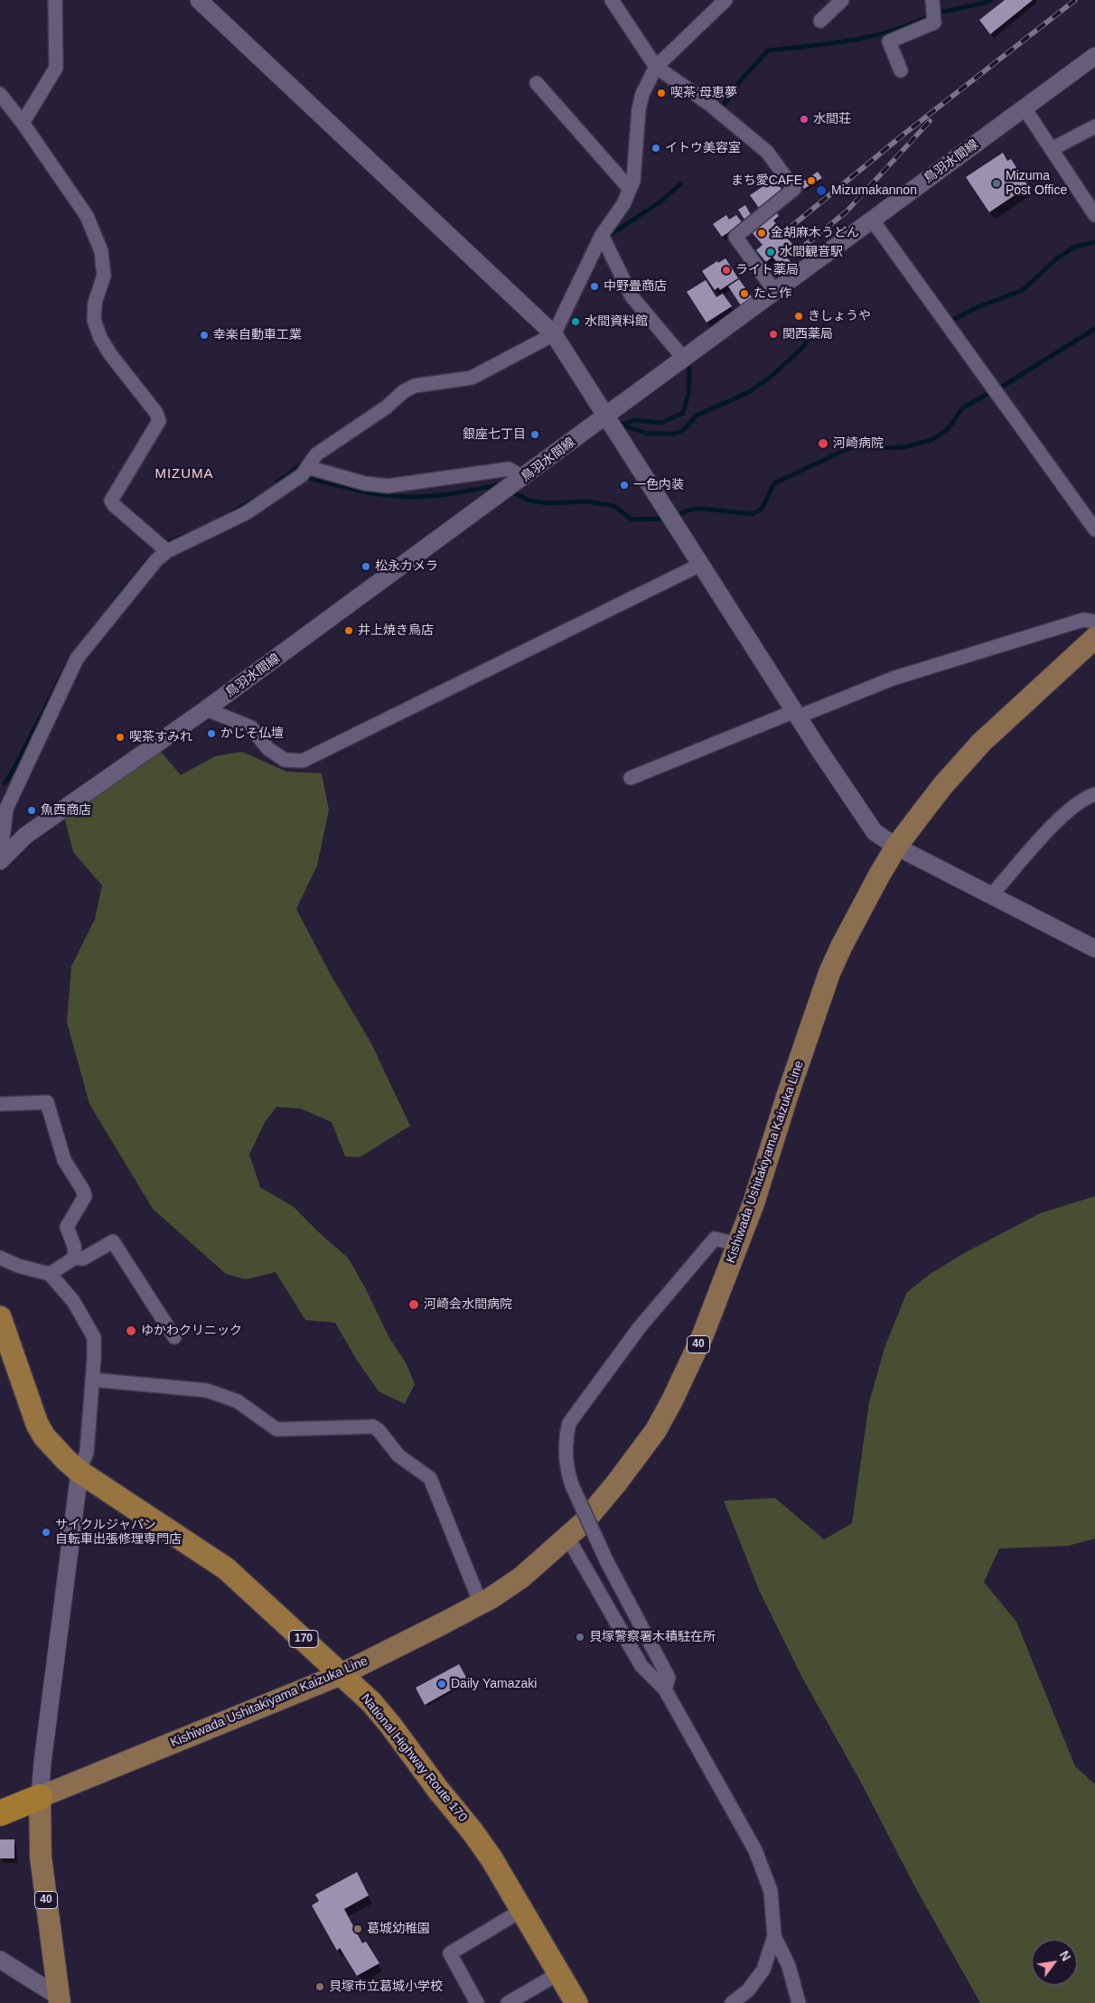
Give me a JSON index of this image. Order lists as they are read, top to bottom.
{
  "streets": {
    "highway": ["170", "National Highway Route 170"],
    "main road": ["Kishiwada Ushitakiyama Kaizuka Line", "40"],
    "street": ["鳥羽水間線"]
  },
  "crossings": [
    ["Kishiwada Ushitakiyama Kaizuka Line", "40"],
    ["Kishiwada Ushitakiyama Kaizuka Line", "National Highway Route 170"]
  ],
  "districts": ["MIZUMA"],
  "places": [
    "喫茶 母恵夢",
    "水間荘",
    "イトウ美容室",
    "まち愛CAFE",
    "Mizuma Post Office",
    "Mizumakannon",
    "金胡麻木うどん",
    "水間観音駅",
    "ライト薬局",
    "中野畳商店",
    "たこ作",
    "きしょうや",
    "水間資料館",
    "関西薬局",
    "幸楽自動車工業",
    "銀座七丁目",
    "河崎病院",
    "一色内装",
    "松永カメラ",
    "井上焼き鳥店",
    "かじそ仏壇",
    "喫茶すみれ",
    "魚西商店",
    "河崎会水間病院",
    "ゆかわクリニック",
    "サイクルジャパン 自転車出張修理専門店",
    "貝塚警察署木積駐在所",
    "Daily Yamazaki",
    "葛城幼稚園",
    "貝塚市立葛城小学校"
  ],
  "north": "top right"
}
